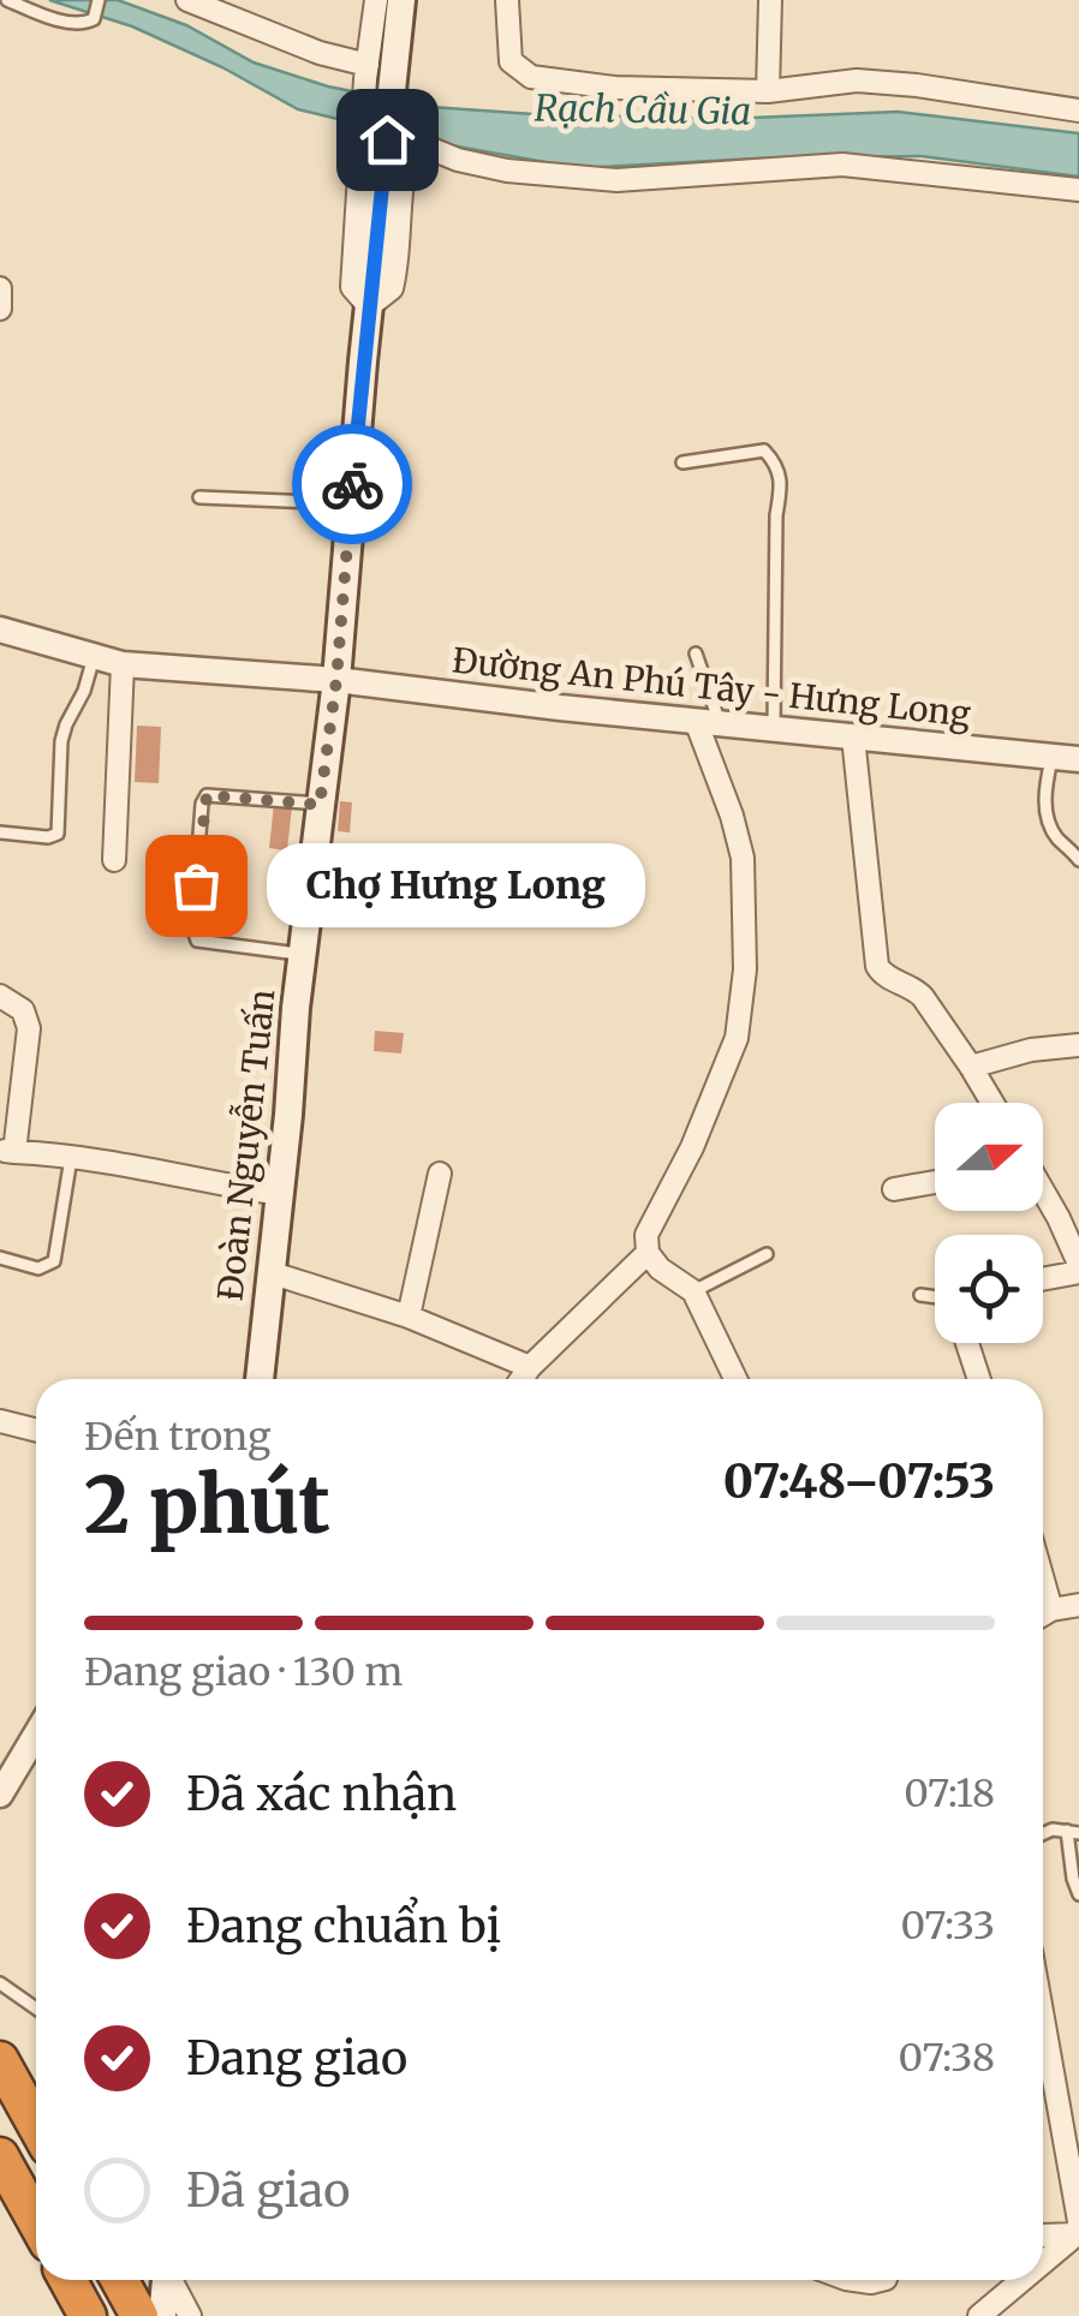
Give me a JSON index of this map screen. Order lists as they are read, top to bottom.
{
  "streets": {
    "main road": ["Đoàn Nguyễn Tuấn"],
    "street": ["Đường An Phú Tây - Hưng Long"]
  },
  "crossings": [
    ["Đường An Phú Tây - Hưng Long", "Đoàn Nguyễn Tuấn"]
  ],
  "water": ["Rạch Cầu Gia"],
  "places": ["Chợ Hưng Long"],
  "north": "right",
  "page": {
    "bubble": "Chợ Hưng Long",
    "heading": ["2 phút", "Đến trong", "07:48–07:53"],
    "bar": "Đang giao · 130 m",
    "list": [
      ["Đã xác nhận", "07:18"],
      ["Đang chuẩn bị", "07:33"],
      ["Đang giao", "07:38"],
      "Đã giao"
    ]
  }
}
